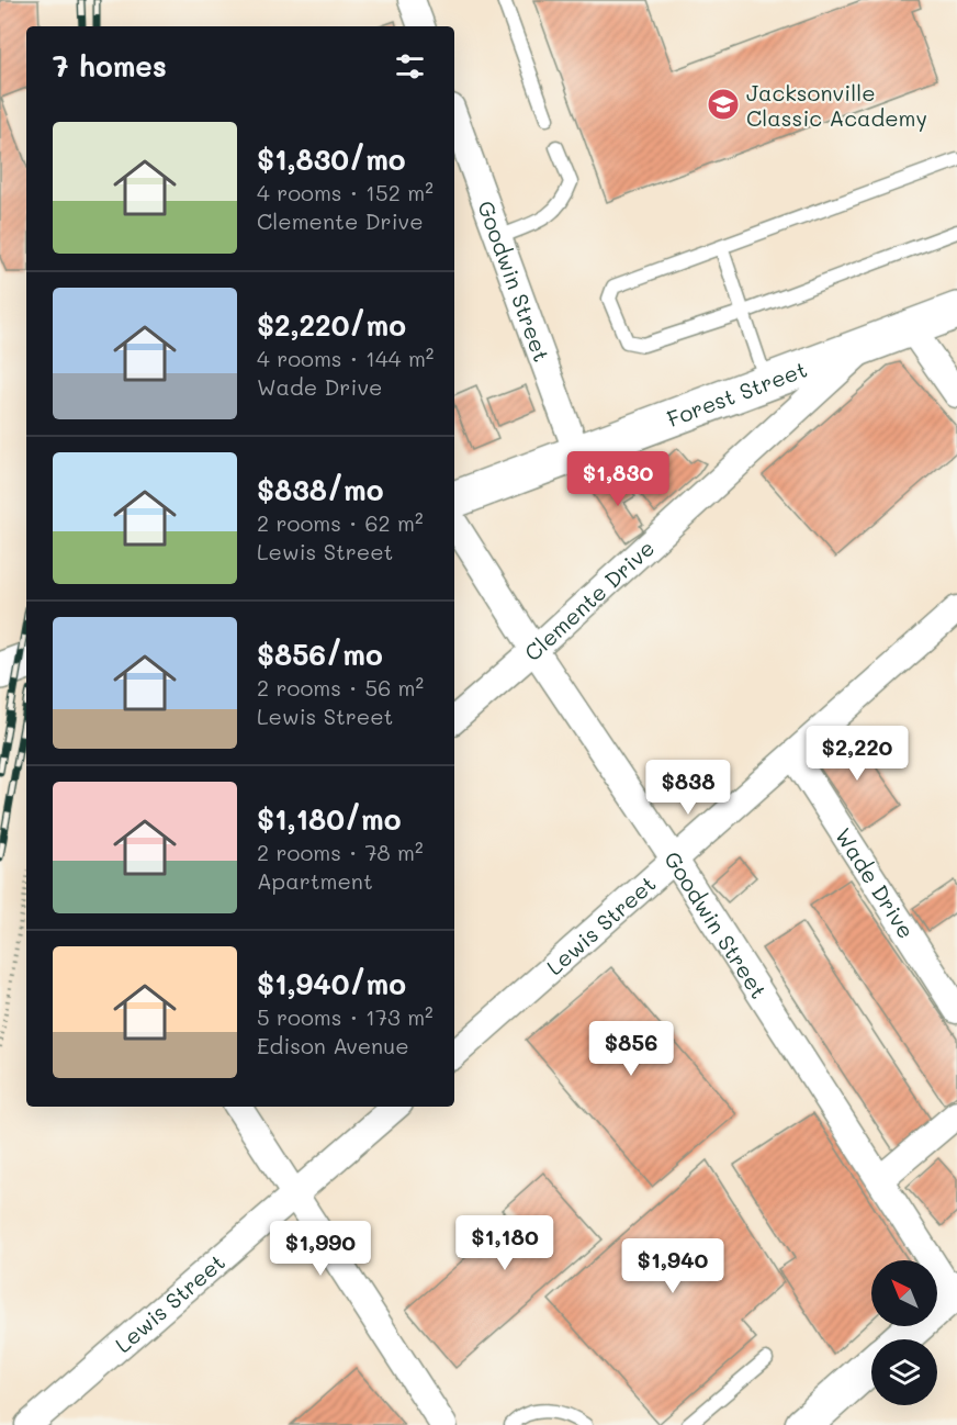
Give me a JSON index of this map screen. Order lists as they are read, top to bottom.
{
  "streets": {
    "street": [
      "Goodwin Street",
      "Forest Street",
      "Clemente Drive",
      "Wade Drive",
      "Lewis Street"
    ]
  },
  "crossings": [
    ["Goodwin Street", "Forest Street"],
    ["Goodwin Street", "Clemente Drive"],
    ["Goodwin Street", "Lewis Street"],
    ["Forest Street", "Clemente Drive"],
    ["Wade Drive", "Lewis Street"]
  ],
  "places": {
    "school or university": ["Jacksonville Classic Academy"]
  },
  "north": "top left",
  "page": {
    "heading": "7 homes",
    "list": [
      {
        "name": "$1,830/mo",
        "note": "4 rooms · 152 m² · Clemente Drive"
      },
      {
        "name": "$2,220/mo",
        "note": "4 rooms · 144 m² · Wade Drive"
      },
      {
        "name": "$838/mo",
        "note": "2 rooms · 62 m² · Lewis Street"
      },
      {
        "name": "$856/mo",
        "note": "2 rooms · 56 m² · Lewis Street"
      },
      {
        "name": "$1,180/mo",
        "note": "2 rooms · 78 m² · Apartment"
      },
      {
        "name": "$1,940/mo",
        "note": "5 rooms · 173 m² · Edison Avenue"
      }
    ],
    "price": [
      "$1,830",
      "$2,220",
      "$838",
      "$856",
      "$1,180",
      "$1,990",
      "$1,940"
    ]
  }
}
